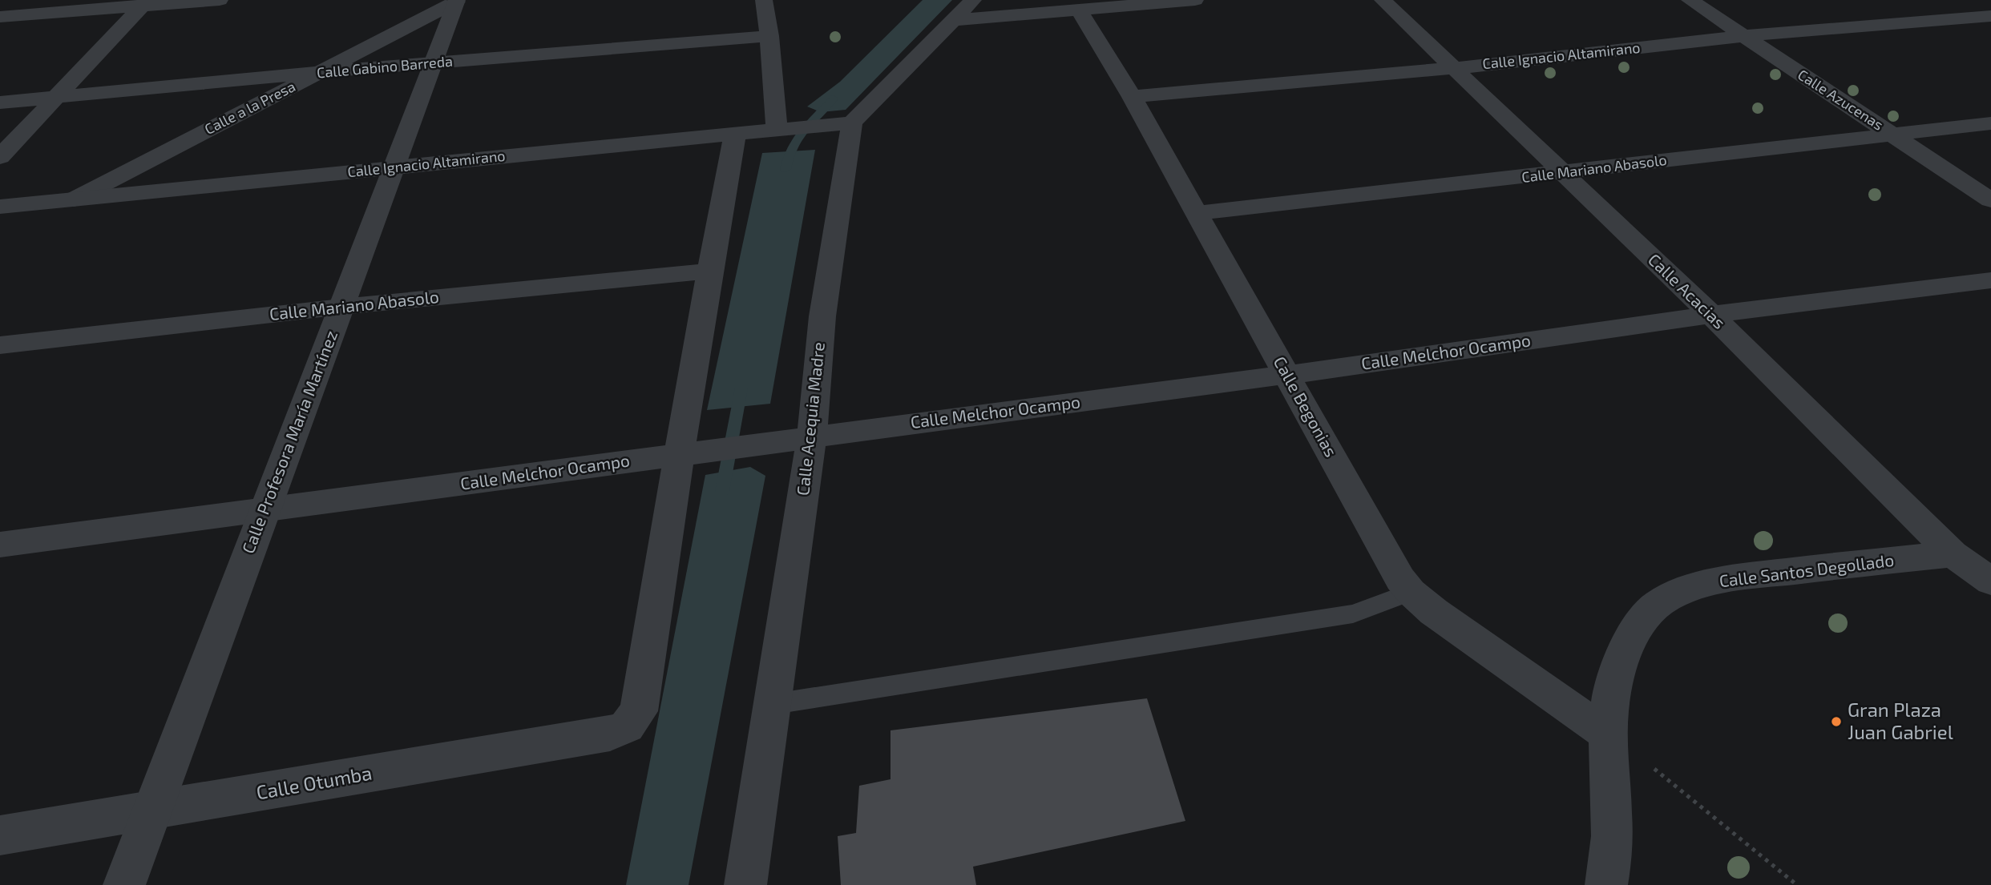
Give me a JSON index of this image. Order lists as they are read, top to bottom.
{
  "streets": {
    "street": [
      "Calle Ignacio Altamirano",
      "Calle Gabino Barreda",
      "Calle Azucenas",
      "Calle a la Presa",
      "Calle Mariano Abasolo",
      "Calle Acacias",
      "Calle Melchor Ocampo",
      "Calle Begonias",
      "Calle Acequia Madre",
      "Calle Profesora María Martínez",
      "Calle Santos Degollado",
      "Calle Otumba"
    ]
  },
  "crossings": [
    ["Calle Ignacio Altamirano", "Calle Azucenas"],
    ["Calle Ignacio Altamirano", "Calle a la Presa"],
    ["Calle Ignacio Altamirano", "Calle Acacias"],
    ["Calle Ignacio Altamirano", "Calle Begonias"],
    ["Calle Ignacio Altamirano", "Calle Acequia Madre"],
    ["Calle Ignacio Altamirano", "Calle Profesora María Martínez"],
    ["Calle Gabino Barreda", "Calle a la Presa"],
    ["Calle Gabino Barreda", "Calle Profesora María Martínez"],
    ["Calle Azucenas", "Calle Mariano Abasolo"],
    ["Calle a la Presa", "Calle Profesora María Martínez"],
    ["Calle Mariano Abasolo", "Calle Acacias"],
    ["Calle Mariano Abasolo", "Calle Begonias"],
    ["Calle Mariano Abasolo", "Calle Profesora María Martínez"],
    ["Calle Acacias", "Calle Melchor Ocampo"],
    ["Calle Acacias", "Calle Santos Degollado"],
    ["Calle Melchor Ocampo", "Calle Begonias"],
    ["Calle Melchor Ocampo", "Calle Acequia Madre"],
    ["Calle Melchor Ocampo", "Calle Profesora María Martínez"],
    ["Calle Melchor Ocampo", "Calle Otumba"],
    ["Calle Begonias", "Calle Santos Degollado"],
    ["Calle Profesora María Martínez", "Calle Otumba"]
  ],
  "places": ["Gran Plaza Juan Gabriel"]
}
